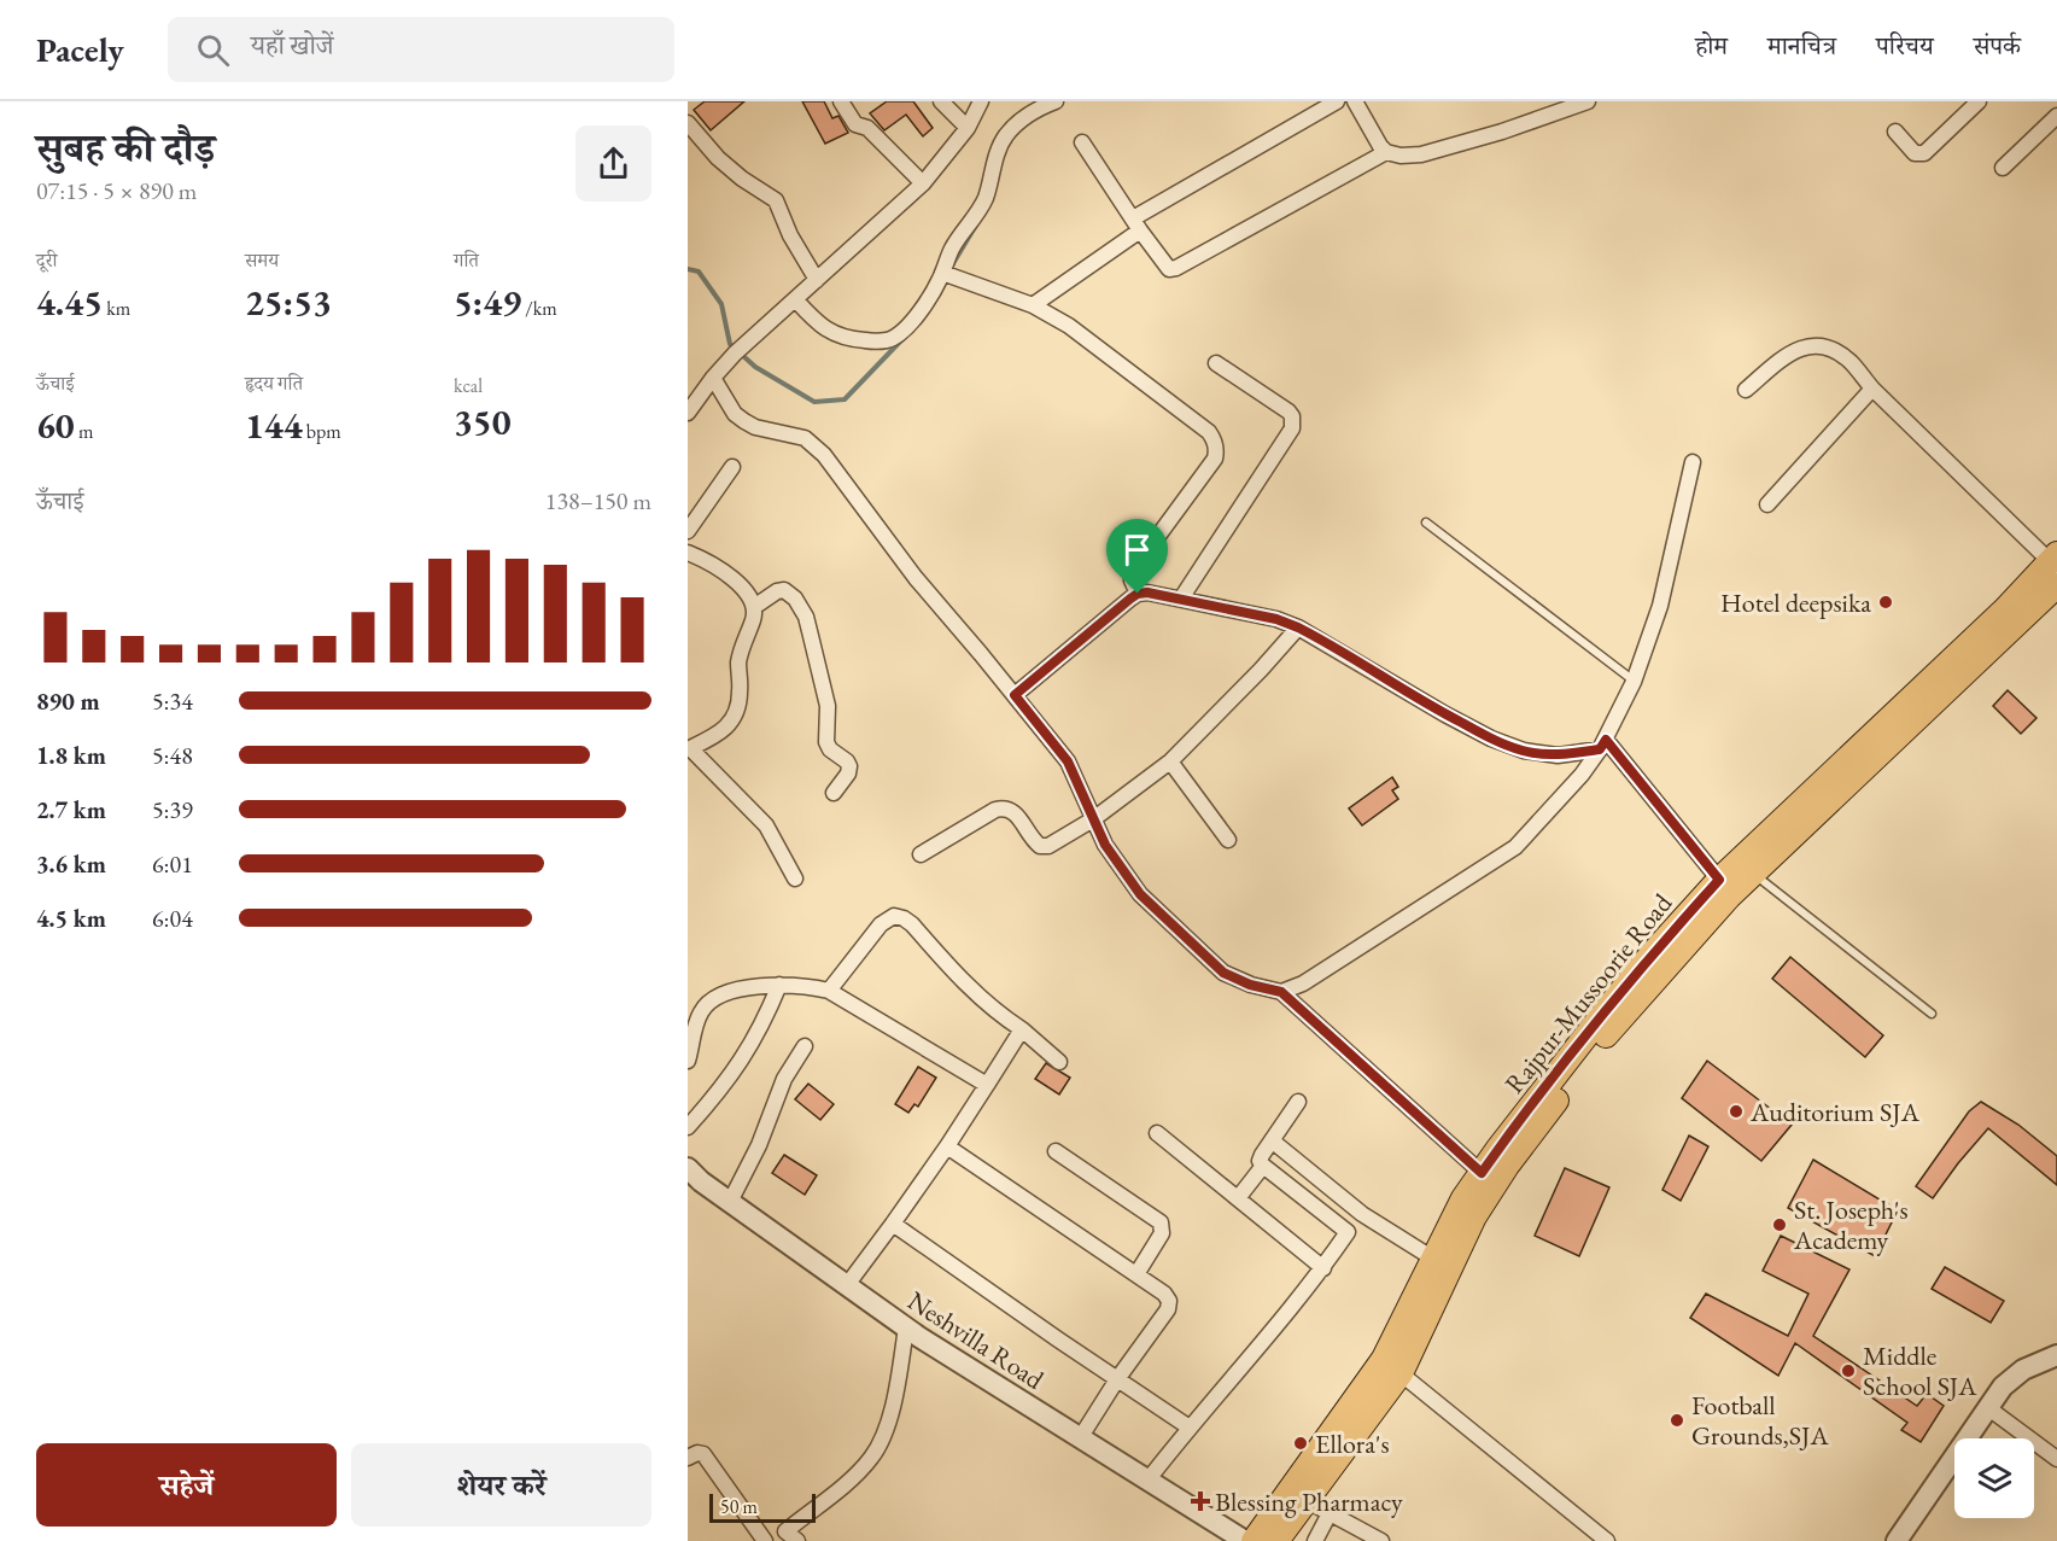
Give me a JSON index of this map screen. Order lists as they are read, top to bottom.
{
  "streets": {
    "main road": ["Rajpur-Mussoorie Road"],
    "street": ["Neshvilla Road"]
  },
  "places": {
    "other": [
      "Hotel deepsika",
      "Auditorium SJA",
      "St. Joseph's Academy",
      "Middle School SJA",
      "Football Grounds,SJA",
      "Ellora's"
    ],
    "health": ["Blessing Pharmacy"]
  },
  "scale_bar": "50 m",
  "page": {
    "header": "Pacely",
    "search": "यहाँ खोजें",
    "nav": [
      "होम",
      "मानचित्र",
      "परिचय",
      "संपर्क"
    ],
    "heading": ["सुबह की दौड़", "07:15 · 5 × 890 m"],
    "stats": [
      ["दूरी", "4.45 km"],
      ["समय", "25:53"],
      ["गति", "5:49 /km"],
      ["ऊँचाई", "60 m"],
      ["हृदय गति", "144 bpm"],
      ["kcal", "350"]
    ],
    "chart": ["ऊँचाई", "138–150 m"],
    "list": [
      {
        "name": "890 m",
        "note": "5:34"
      },
      {
        "name": "1.8 km",
        "note": "5:48"
      },
      {
        "name": "2.7 km",
        "note": "5:39"
      },
      {
        "name": "3.6 km",
        "note": "6:01"
      },
      {
        "name": "4.5 km",
        "note": "6:04"
      }
    ],
    "buttons": ["सहेजें", "शेयर करें"],
    "scale": "50 m"
  }
}
